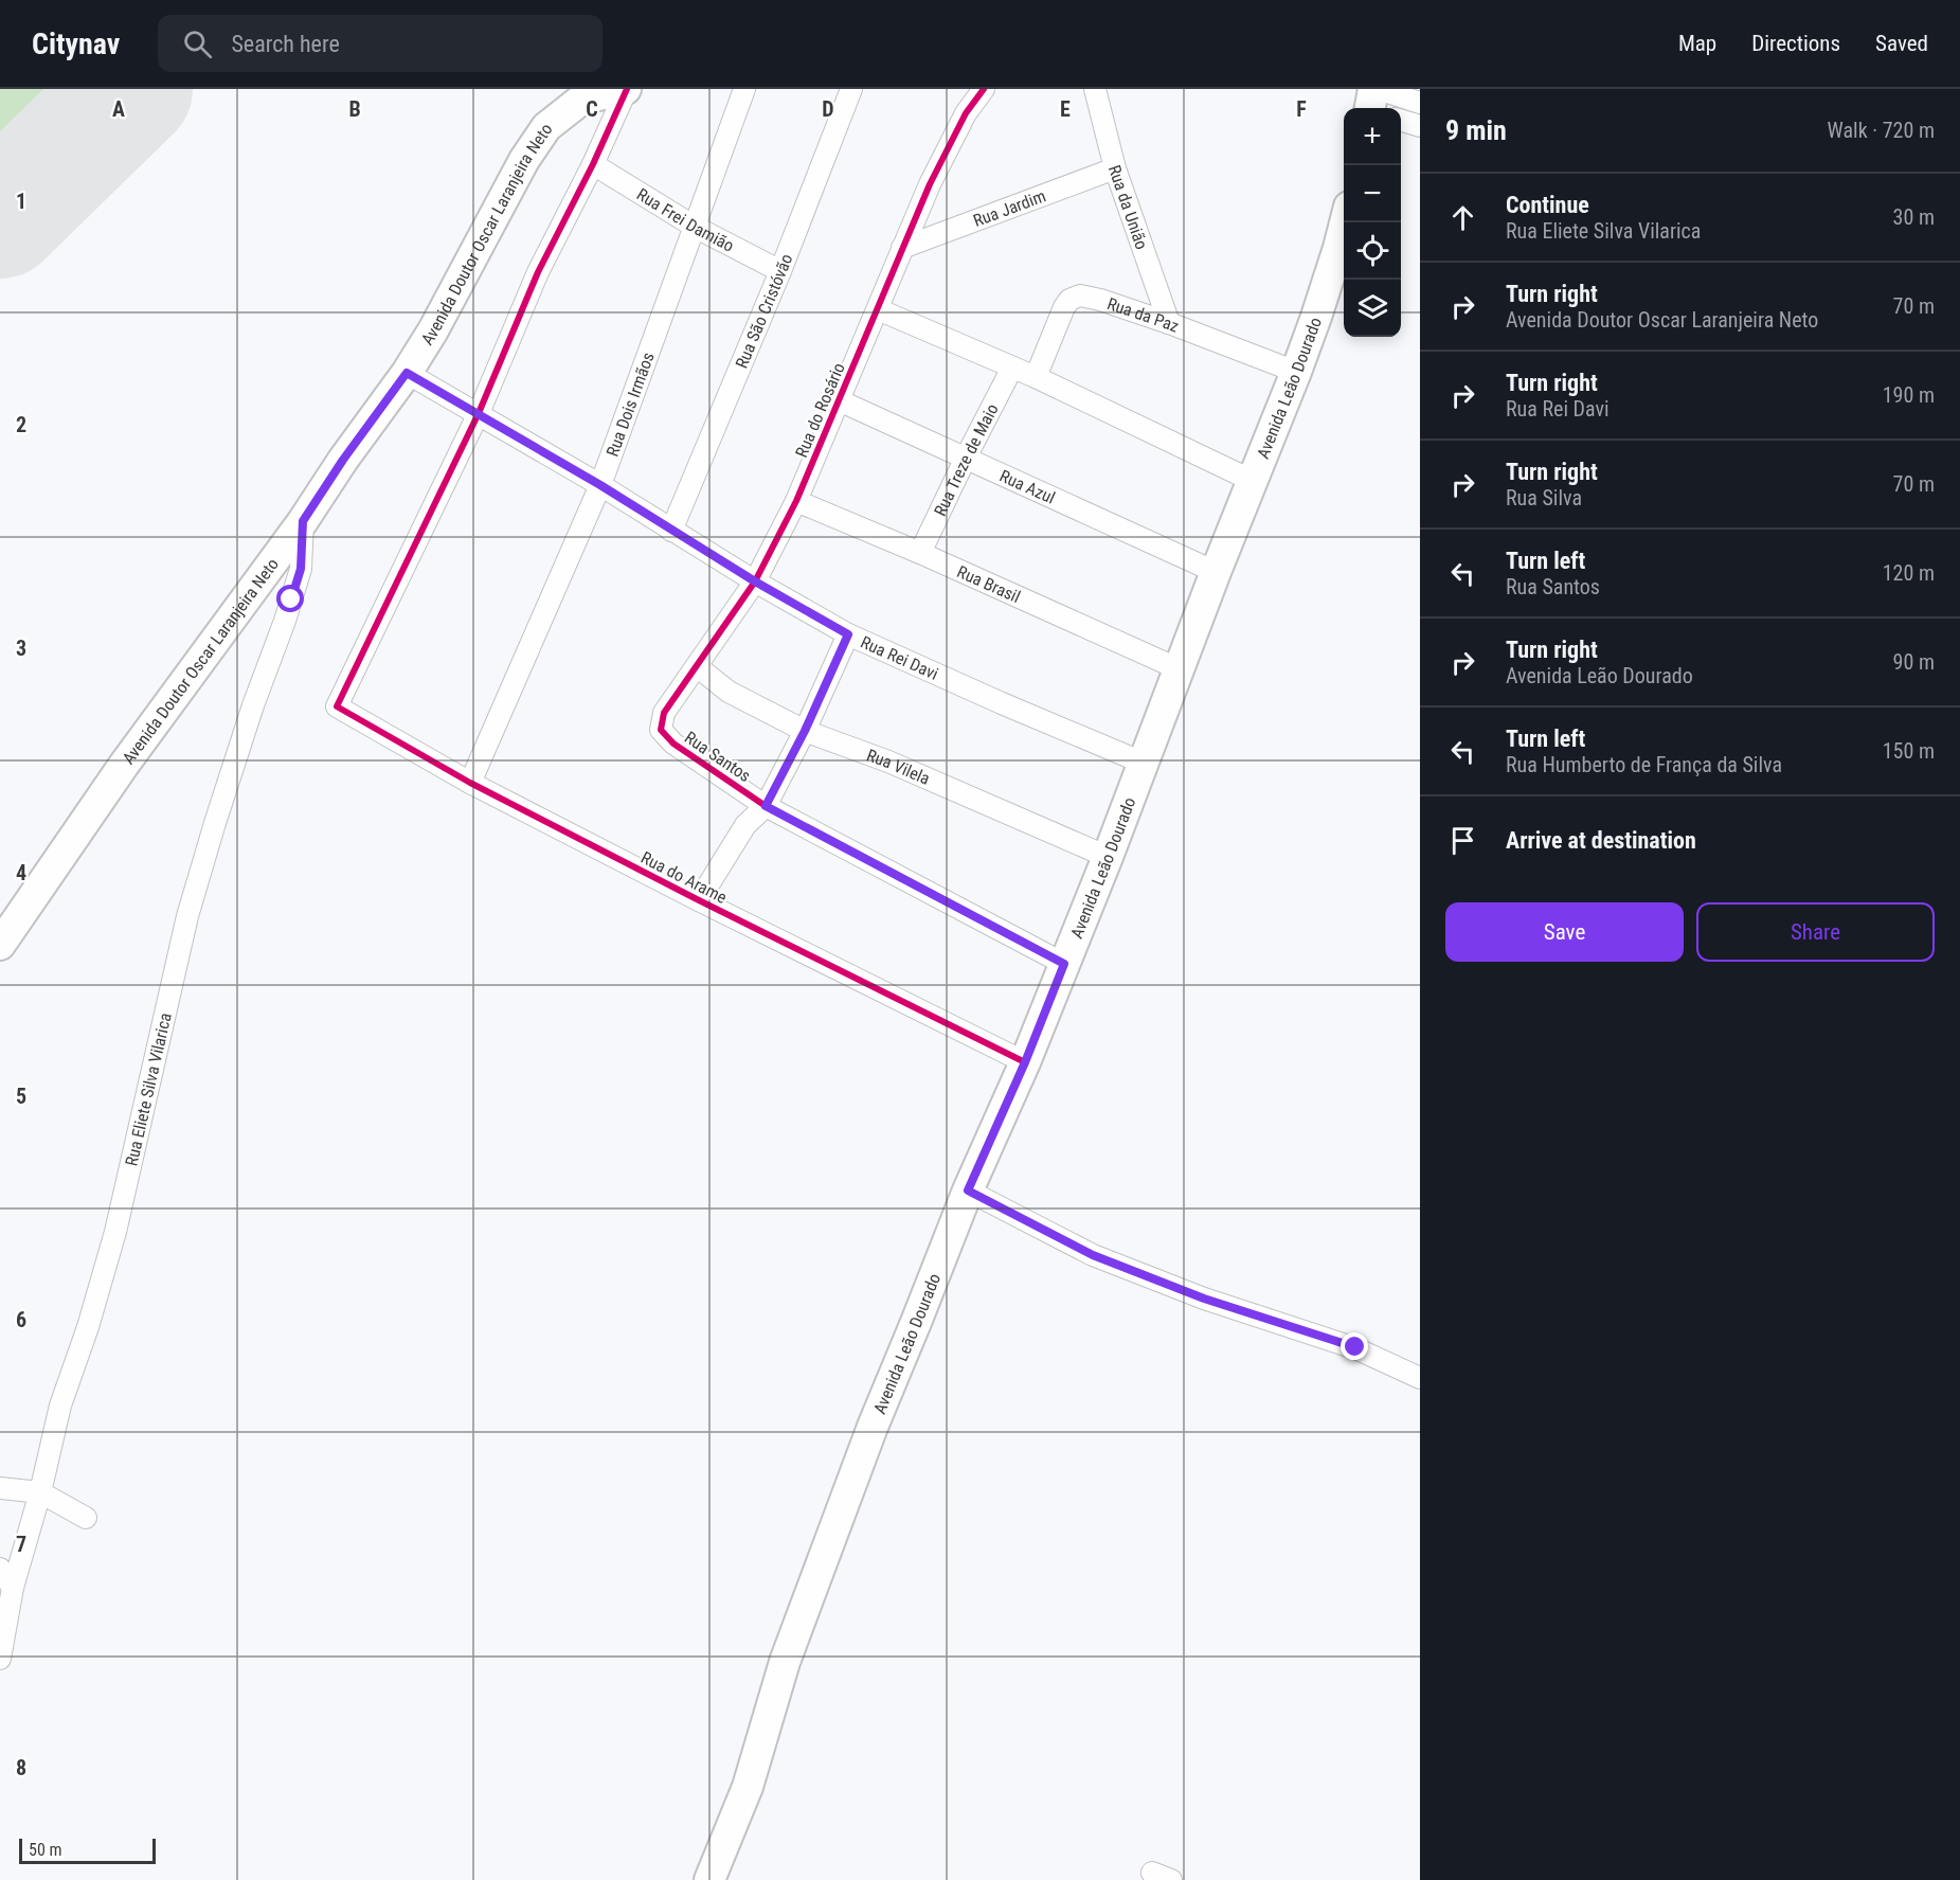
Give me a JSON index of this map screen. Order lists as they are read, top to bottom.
{
  "streets": {
    "main road": ["Avenida Doutor Oscar Laranjeira Neto", "Avenida Leão Dourado"],
    "street": [
      "Rua da União",
      "Rua Jardim",
      "Rua Frei Damião",
      "Rua São Cristóvão",
      "Rua da Paz",
      "Rua Dois Irmãos",
      "Rua do Rosário",
      "Rua Treze de Maio",
      "Rua Azul",
      "Rua Brasil",
      "Rua Rei Davi",
      "Rua Santos",
      "Rua Vilela",
      "Rua do Arame",
      "Rua Eliete Silva Vilarica"
    ]
  },
  "crossings": [
    ["Rua da União", "Rua Jardim"],
    ["Rua da União", "Rua da Paz"],
    ["Rua Jardim", "Rua do Rosário"],
    ["Rua Frei Damião", "Rua São Cristóvão"],
    ["Rua Frei Damião", "Rua Dois Irmãos"],
    ["Avenida Doutor Oscar Laranjeira Neto", "Rua Rei Davi"],
    ["Avenida Doutor Oscar Laranjeira Neto", "Rua Eliete Silva Vilarica"],
    ["Rua São Cristóvão", "Rua Rei Davi"],
    ["Rua da Paz", "Avenida Leão Dourado"],
    ["Avenida Leão Dourado", "Rua Azul"],
    ["Avenida Leão Dourado", "Rua Brasil"],
    ["Avenida Leão Dourado", "Rua Rei Davi"],
    ["Avenida Leão Dourado", "Rua Santos"],
    ["Avenida Leão Dourado", "Rua Vilela"],
    ["Avenida Leão Dourado", "Rua do Arame"],
    ["Rua Dois Irmãos", "Rua Rei Davi"],
    ["Rua Dois Irmãos", "Rua do Arame"],
    ["Rua do Rosário", "Rua Azul"],
    ["Rua do Rosário", "Rua Brasil"],
    ["Rua do Rosário", "Rua Rei Davi"],
    ["Rua do Rosário", "Rua Santos"],
    ["Rua do Rosário", "Rua Vilela"],
    ["Rua Treze de Maio", "Rua Azul"],
    ["Rua Treze de Maio", "Rua Brasil"],
    ["Rua Rei Davi", "Rua do Arame"]
  ],
  "scale_bar": "50 m",
  "page": {
    "header": "Citynav",
    "search": "Search here",
    "nav": ["Map", "Directions", "Saved"],
    "heading": ["9 min", "Walk · 720 m"],
    "map_buttons": ["+", "−"],
    "list": [
      ["Continue", "Rua Eliete Silva Vilarica", "30 m"],
      ["Turn right", "Avenida Doutor Oscar Laranjeira Neto", "70 m"],
      ["Turn right", "Rua Rei Davi", "190 m"],
      ["Turn right", "Rua Silva", "70 m"],
      ["Turn left", "Rua Santos", "120 m"],
      ["Turn right", "Avenida Leão Dourado", "90 m"],
      ["Turn left", "Rua Humberto de França da Silva", "150 m"],
      "Arrive at destination"
    ],
    "buttons": ["Save", "Share"],
    "scale": "50 m"
  },
  "grid": {
    "columns": [
      "A",
      "B",
      "C",
      "D",
      "E",
      "F"
    ],
    "rows": [
      "1",
      "2",
      "3",
      "4",
      "5",
      "6",
      "7",
      "8"
    ]
  }
}
